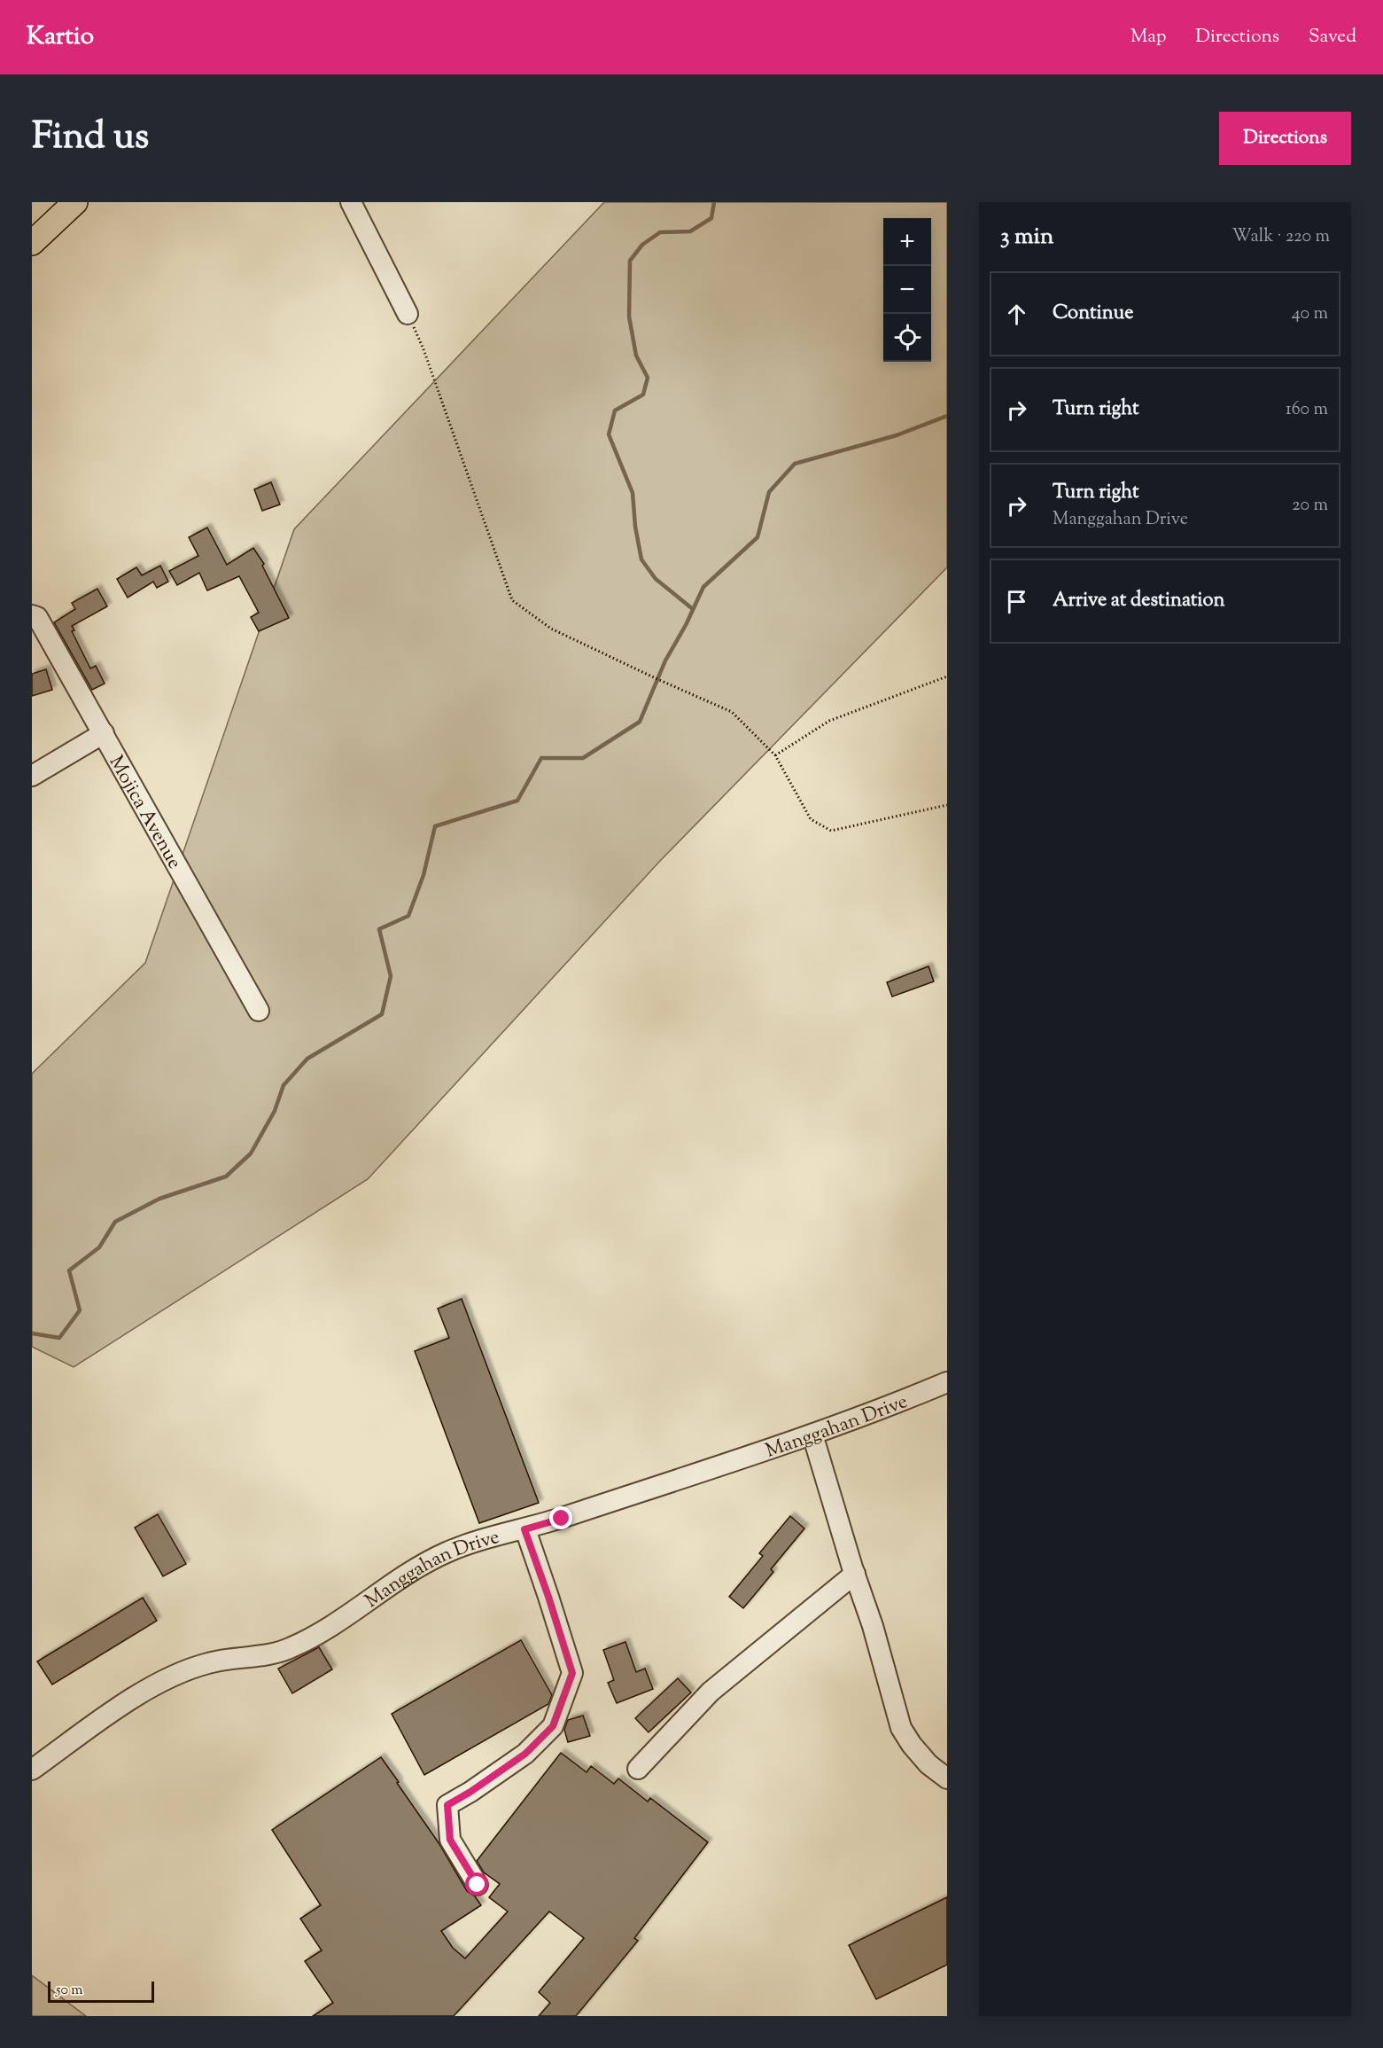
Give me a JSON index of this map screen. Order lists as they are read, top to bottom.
{
  "streets": {
    "street": ["Mojica Avenue", "Manggahan Drive"]
  },
  "scale_bar": "50 m",
  "page": {
    "header": "Kartio",
    "nav": ["Map", "Directions", "Saved"],
    "title": "Find us",
    "buttons": "Directions",
    "heading": ["3 min", "Walk · 220 m"],
    "map_buttons": ["+", "−"],
    "list": [
      ["Continue", "40 m"],
      ["Turn right", "160 m"],
      ["Turn right", "Manggahan Drive", "20 m"],
      "Arrive at destination"
    ],
    "scale": "50 m"
  }
}
